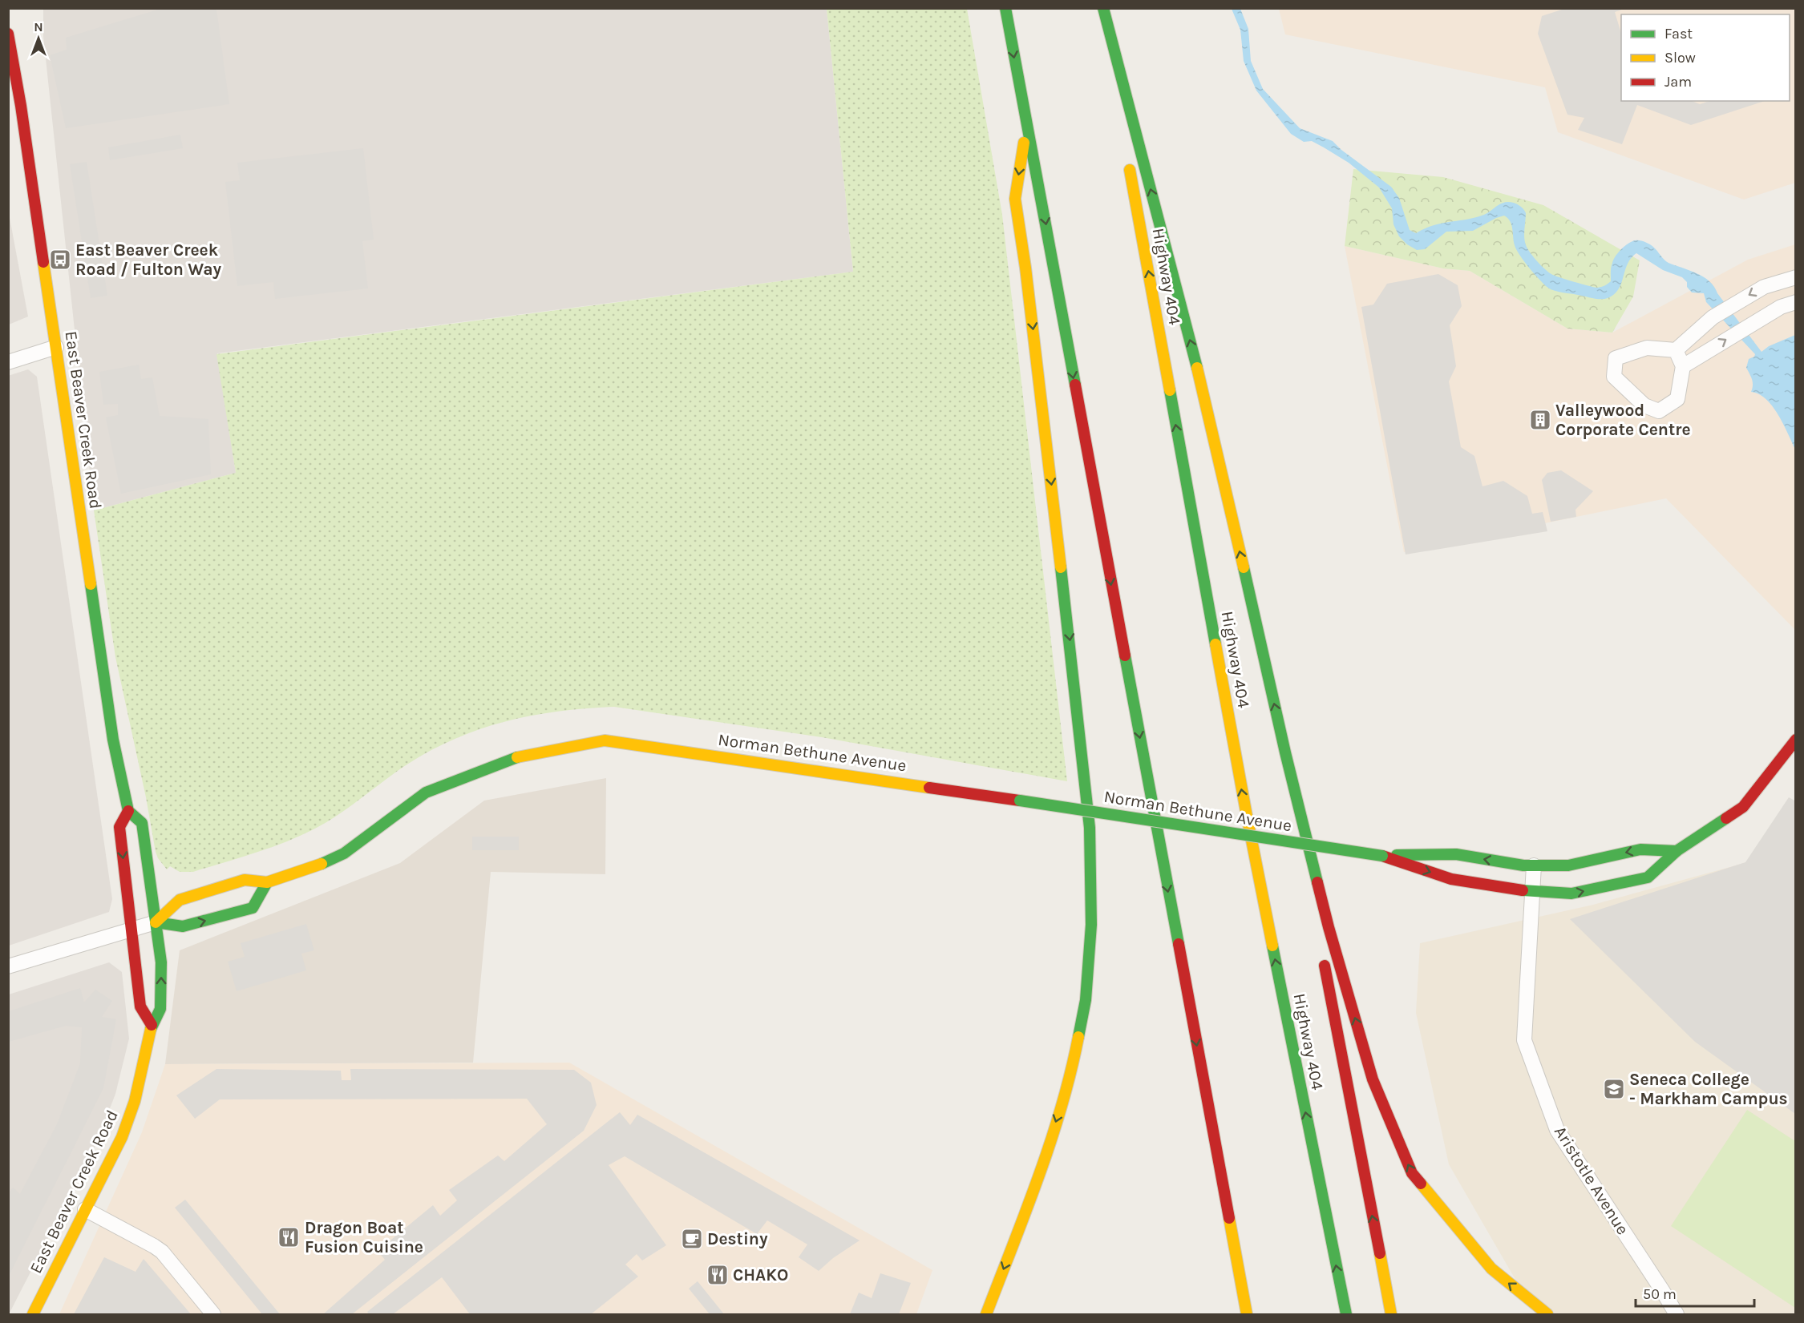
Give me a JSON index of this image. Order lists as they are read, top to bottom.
{
  "streets": {
    "main road": ["Highway 404", "East Beaver Creek Road", "Norman Bethune Avenue"],
    "street": ["Aristotle Avenue"]
  },
  "crossings": [
    ["East Beaver Creek Road", "Norman Bethune Avenue"],
    ["Norman Bethune Avenue", "Aristotle Avenue"]
  ],
  "places": {
    "bus stop": ["East Beaver Creek Road / Fulton Way"],
    "building": ["Valleywood Corporate Centre"],
    "school or university": ["Seneca College - Markham Campus"],
    "restaurant": ["Dragon Boat Fusion Cuisine", "CHAKO"],
    "cafe": ["Destiny"]
  },
  "legend": ["Fast", "Slow", "Jam"],
  "scale_bar": "50 m",
  "north": "top"
}
